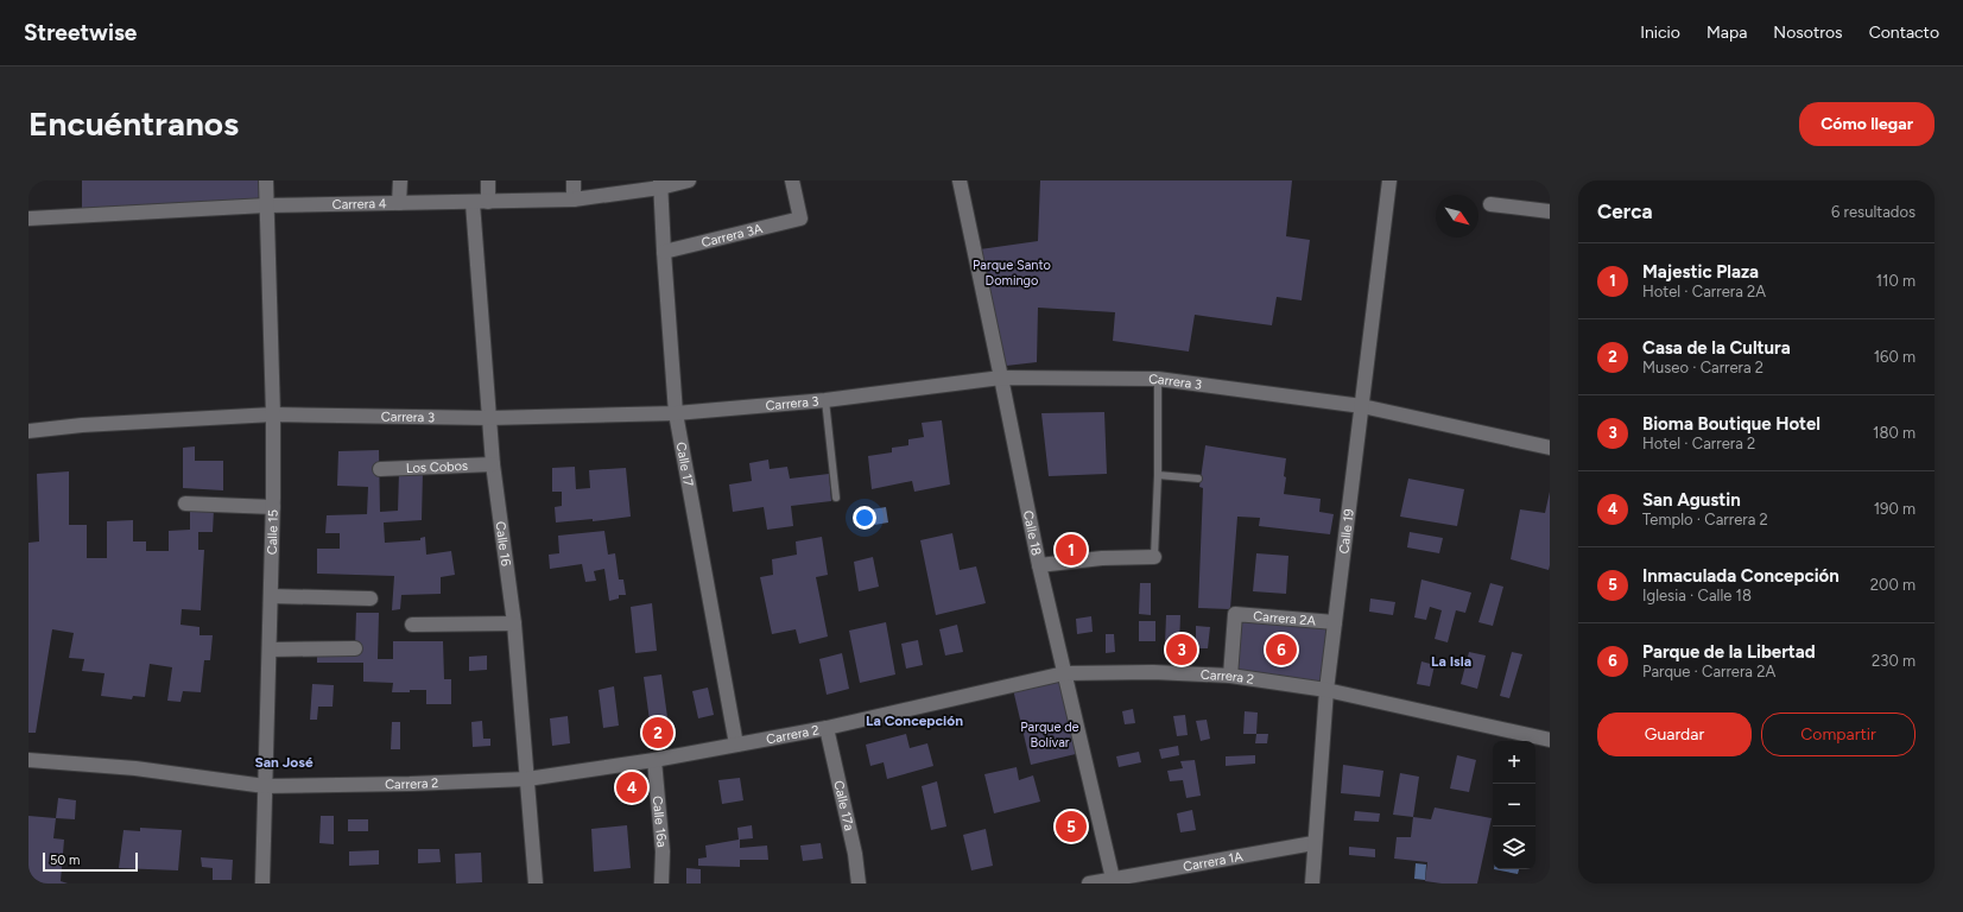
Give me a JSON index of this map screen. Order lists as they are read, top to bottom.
{
  "streets": {
    "street": [
      "Carrera 4",
      "Carrera 3A",
      "Carrera 3",
      "Calle 17",
      "Los Cobos",
      "Calle 15",
      "Calle 19",
      "Calle 18",
      "Calle 16",
      "Carrera 2A",
      "Carrera 2",
      "Calle 17a",
      "Calle 16a",
      "Carrera 1A"
    ]
  },
  "crossings": [
    ["Carrera 4", "Calle 17"],
    ["Carrera 4", "Calle 15"],
    ["Carrera 4", "Calle 16"],
    ["Carrera 3A", "Calle 17"],
    ["Carrera 3", "Calle 17"],
    ["Carrera 3", "Calle 15"],
    ["Carrera 3", "Calle 19"],
    ["Carrera 3", "Calle 18"],
    ["Carrera 3", "Calle 16"],
    ["Calle 17", "Carrera 2"],
    ["Los Cobos", "Calle 16"],
    ["Calle 15", "Carrera 2"],
    ["Calle 19", "Carrera 2A"],
    ["Calle 19", "Carrera 2"],
    ["Calle 19", "Carrera 1A"],
    ["Calle 18", "Carrera 2"],
    ["Calle 18", "Carrera 1A"],
    ["Calle 16", "Carrera 2"],
    ["Carrera 2A", "Carrera 2"],
    ["Carrera 2", "Calle 17a"],
    ["Carrera 2", "Calle 16a"]
  ],
  "districts": ["La Isla", "La Concepción", "San José"],
  "parks": ["Parque Santo Domingo", "Parque de Bolívar"],
  "scale_bar": "50 m",
  "north": "bottom right",
  "page": {
    "header": "Streetwise",
    "nav": [
      "Inicio",
      "Mapa",
      "Nosotros",
      "Contacto"
    ],
    "buttons": [
      "Cómo llegar",
      ["Guardar", "Compartir"]
    ],
    "title": "Encuéntranos",
    "heading": ["Cerca", "6 resultados"],
    "list": [
      {
        "mark": "1",
        "name": "Majestic Plaza",
        "note": "Hotel · Carrera 2A",
        "value": "110 m"
      },
      {
        "mark": "2",
        "name": "Casa de la Cultura",
        "note": "Museo · Carrera 2",
        "value": "160 m"
      },
      {
        "mark": "3",
        "name": "Bioma Boutique Hotel",
        "note": "Hotel · Carrera 2",
        "value": "180 m"
      },
      {
        "mark": "4",
        "name": "San Agustin",
        "note": "Templo · Carrera 2",
        "value": "190 m"
      },
      {
        "mark": "5",
        "name": "Inmaculada Concepción",
        "note": "Iglesia · Calle 18",
        "value": "200 m"
      },
      {
        "mark": "6",
        "name": "Parque de la Libertad",
        "note": "Parque · Carrera 2A",
        "value": "230 m"
      }
    ],
    "pins": [
      "1",
      "3",
      "6",
      "2",
      "4",
      "5"
    ],
    "map_buttons": ["+", "−"],
    "scale": "50 m"
  }
}
